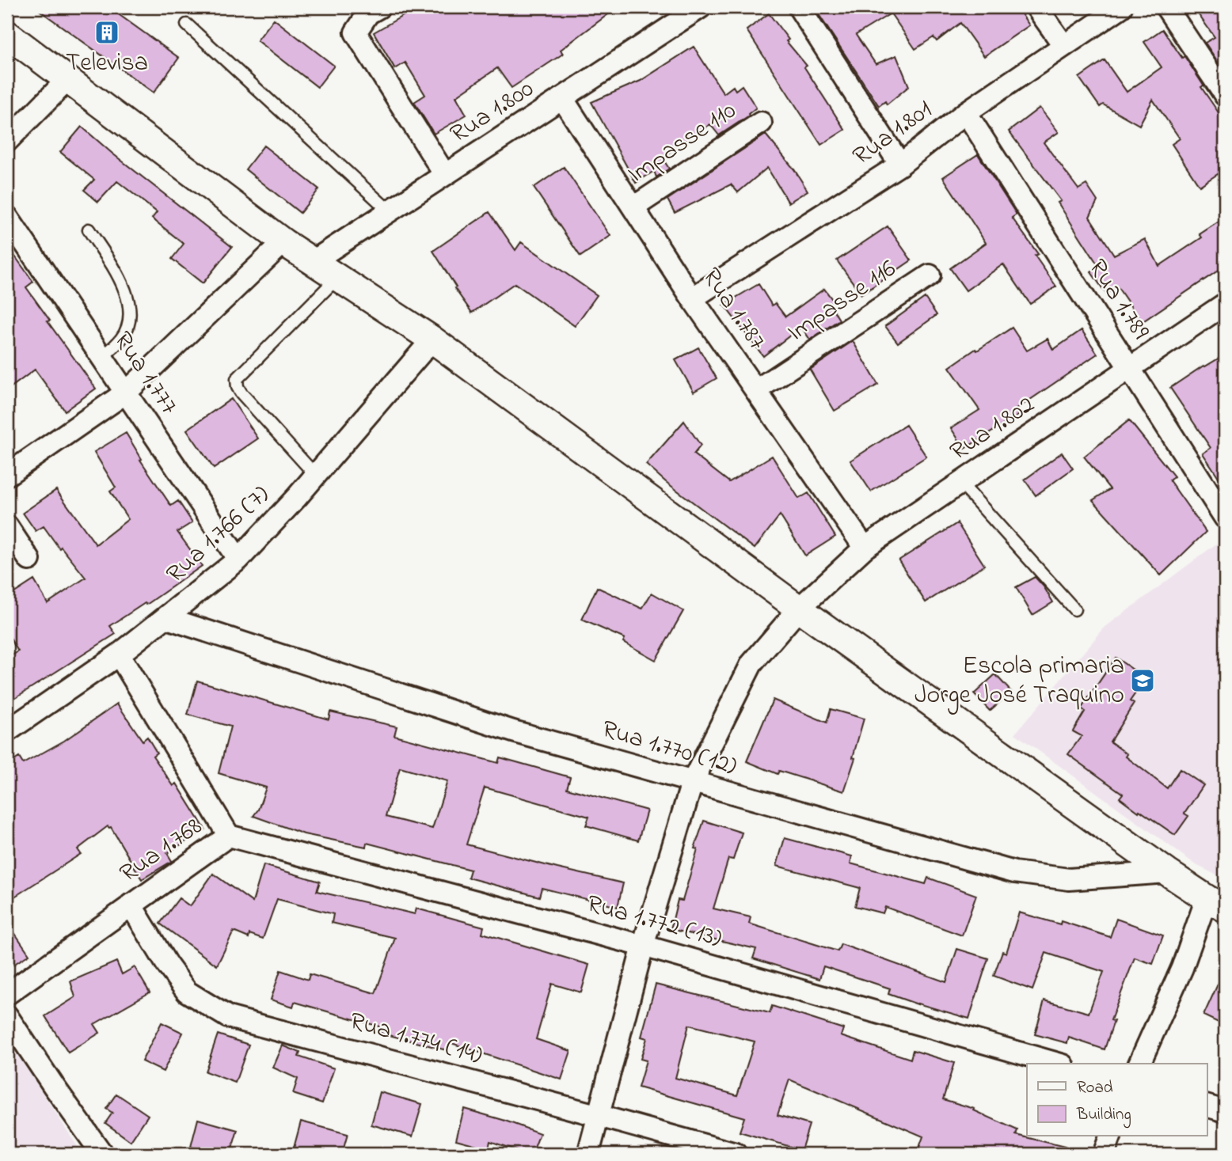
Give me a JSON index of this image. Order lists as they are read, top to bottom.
{
  "streets": {
    "street": [
      "Rua 1.800",
      "Rua 1.801",
      "Impasse 110",
      "Rua 1.789",
      "Impasse 116",
      "Rua 1.787",
      "Rua 1.777",
      "Rua 1.802",
      "Rua 1.766 (7)",
      "Rua 1.770 (12)",
      "Rua 1.768",
      "Rua 1.772 (13)",
      "Rua 1.774 (14)"
    ]
  },
  "crossings": [
    ["Rua 1.800", "Rua 1.787"],
    ["Rua 1.801", "Rua 1.789"],
    ["Rua 1.801", "Rua 1.787"],
    ["Impasse 110", "Rua 1.787"],
    ["Rua 1.789", "Rua 1.802"],
    ["Impasse 116", "Rua 1.787"],
    ["Rua 1.787", "Rua 1.802"],
    ["Rua 1.777", "Rua 1.766 (7)"],
    ["Rua 1.802", "Rua 1.770 (12)"],
    ["Rua 1.802", "Rua 1.772 (13)"],
    ["Rua 1.802", "Rua 1.774 (14)"],
    ["Rua 1.766 (7)", "Rua 1.770 (12)"],
    ["Rua 1.766 (7)", "Rua 1.768"],
    ["Rua 1.768", "Rua 1.772 (13)"],
    ["Rua 1.768", "Rua 1.774 (14)"]
  ],
  "places": {
    "building": ["Televisa"],
    "school or university": ["Escola primaria Jorge José Traquino"]
  },
  "legend": ["Road", "Building"]
}
